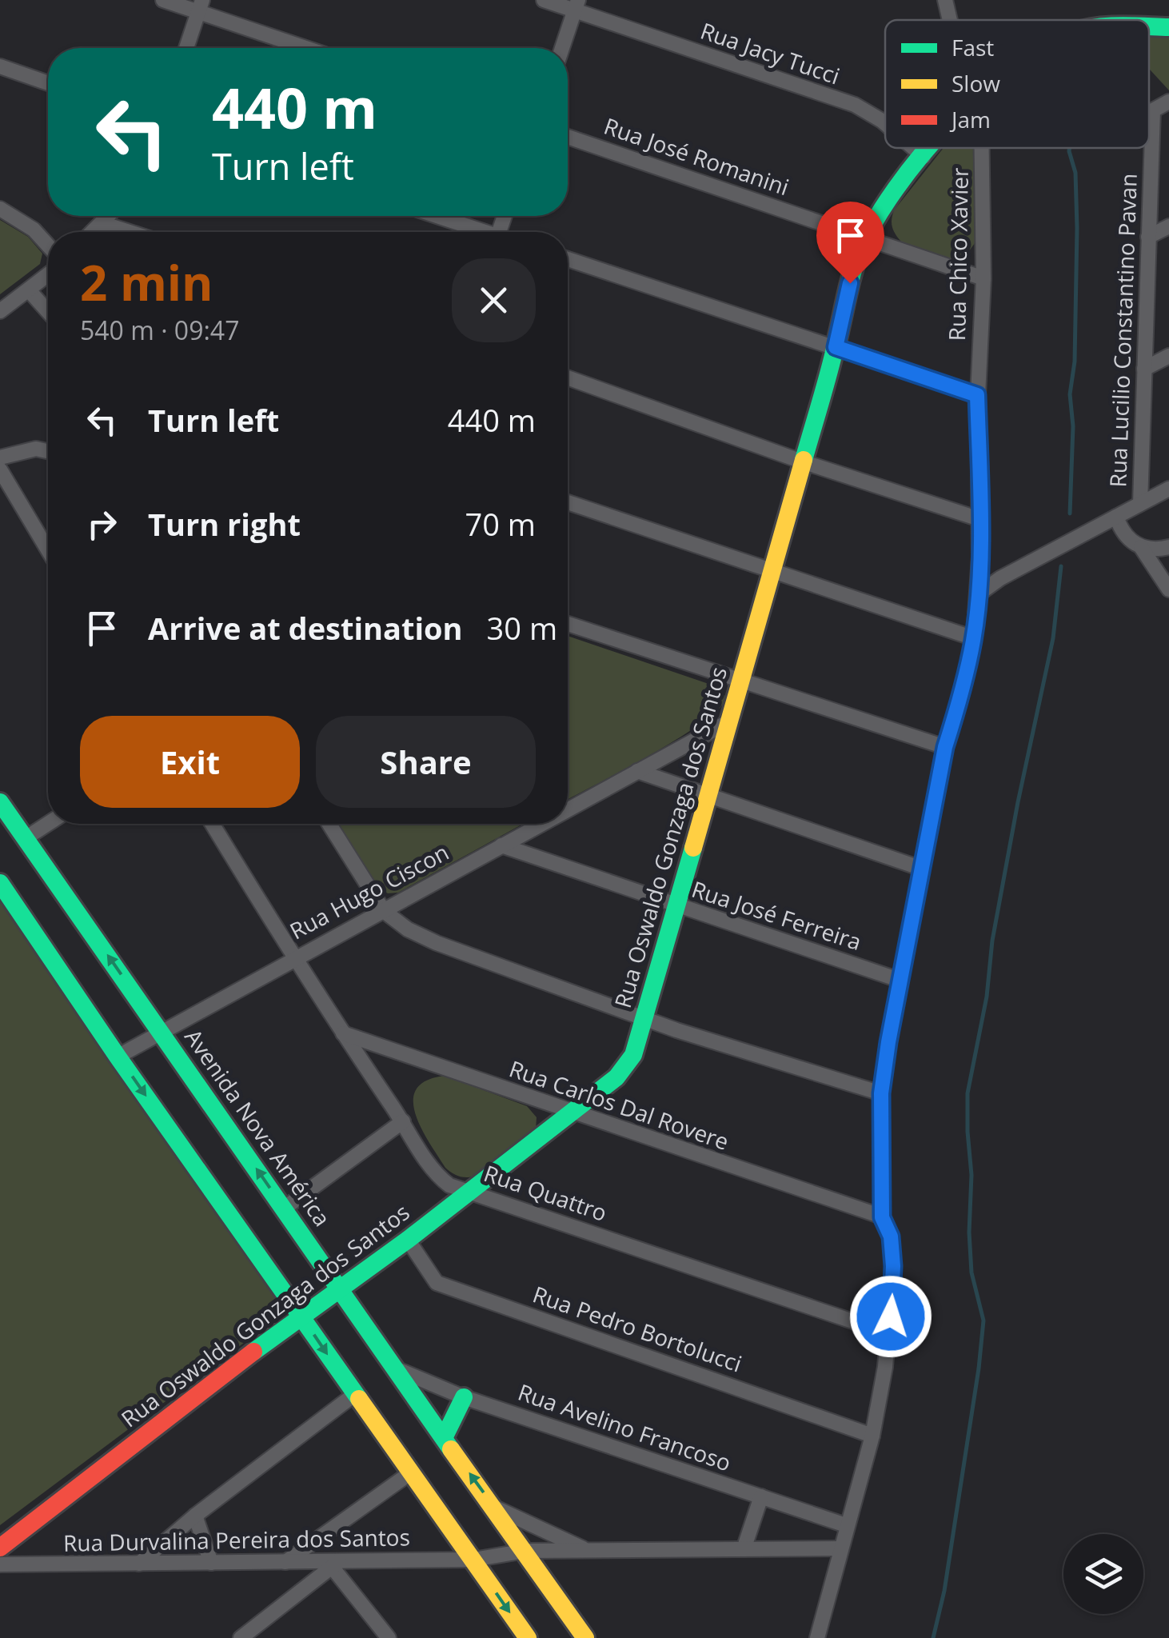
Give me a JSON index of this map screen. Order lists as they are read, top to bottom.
{
  "streets": {
    "street": [
      "Rua Jacy Tucci",
      "Rua José Romanini",
      "Rua Chico Xavier",
      "Rua Lucilio Constantino Pavan",
      "Rua Oswaldo Gonzaga dos Santos",
      "Rua Hugo Ciscon",
      "Rua José Ferreira",
      "Rua Carlos Dal Rovere",
      "Avenida Nova América",
      "Rua Quattro",
      "Rua Pedro Bortolucci",
      "Rua Avelino Francoso",
      "Rua Durvalina Pereira dos Santos"
    ]
  },
  "crossings": [
    ["Rua Jacy Tucci", "Rua Oswaldo Gonzaga dos Santos"],
    ["Rua José Romanini", "Rua Chico Xavier"],
    ["Rua José Romanini", "Rua Oswaldo Gonzaga dos Santos"],
    ["Rua Chico Xavier", "Rua José Ferreira"],
    ["Rua Chico Xavier", "Rua Carlos Dal Rovere"],
    ["Rua Chico Xavier", "Rua Quattro"],
    ["Rua Chico Xavier", "Rua Pedro Bortolucci"],
    ["Rua Chico Xavier", "Rua Avelino Francoso"],
    ["Rua Chico Xavier", "Rua Durvalina Pereira dos Santos"],
    ["Rua Oswaldo Gonzaga dos Santos", "Rua Hugo Ciscon"],
    ["Rua Oswaldo Gonzaga dos Santos", "Rua José Ferreira"],
    ["Rua Oswaldo Gonzaga dos Santos", "Rua Carlos Dal Rovere"],
    ["Rua Oswaldo Gonzaga dos Santos", "Avenida Nova América"],
    ["Rua Oswaldo Gonzaga dos Santos", "Rua Quattro"],
    ["Rua Oswaldo Gonzaga dos Santos", "Rua Pedro Bortolucci"],
    ["Rua Hugo Ciscon", "Rua José Ferreira"],
    ["Rua Hugo Ciscon", "Avenida Nova América"],
    ["Rua Hugo Ciscon", "Rua Quattro"],
    ["Rua Carlos Dal Rovere", "Rua Quattro"],
    ["Avenida Nova América", "Rua Avelino Francoso"],
    ["Avenida Nova América", "Rua Durvalina Pereira dos Santos"]
  ],
  "legend": ["Fast", "Slow", "Jam"],
  "page": {
    "turn": ["440 m", "Turn left"],
    "heading": ["2 min", "540 m · 09:47"],
    "list": [
      {
        "name": "Turn left",
        "value": "440 m"
      },
      {
        "name": "Turn right",
        "value": "70 m"
      },
      {
        "name": "Arrive at destination",
        "value": "30 m"
      }
    ],
    "buttons": ["Exit", "Share"]
  }
}
